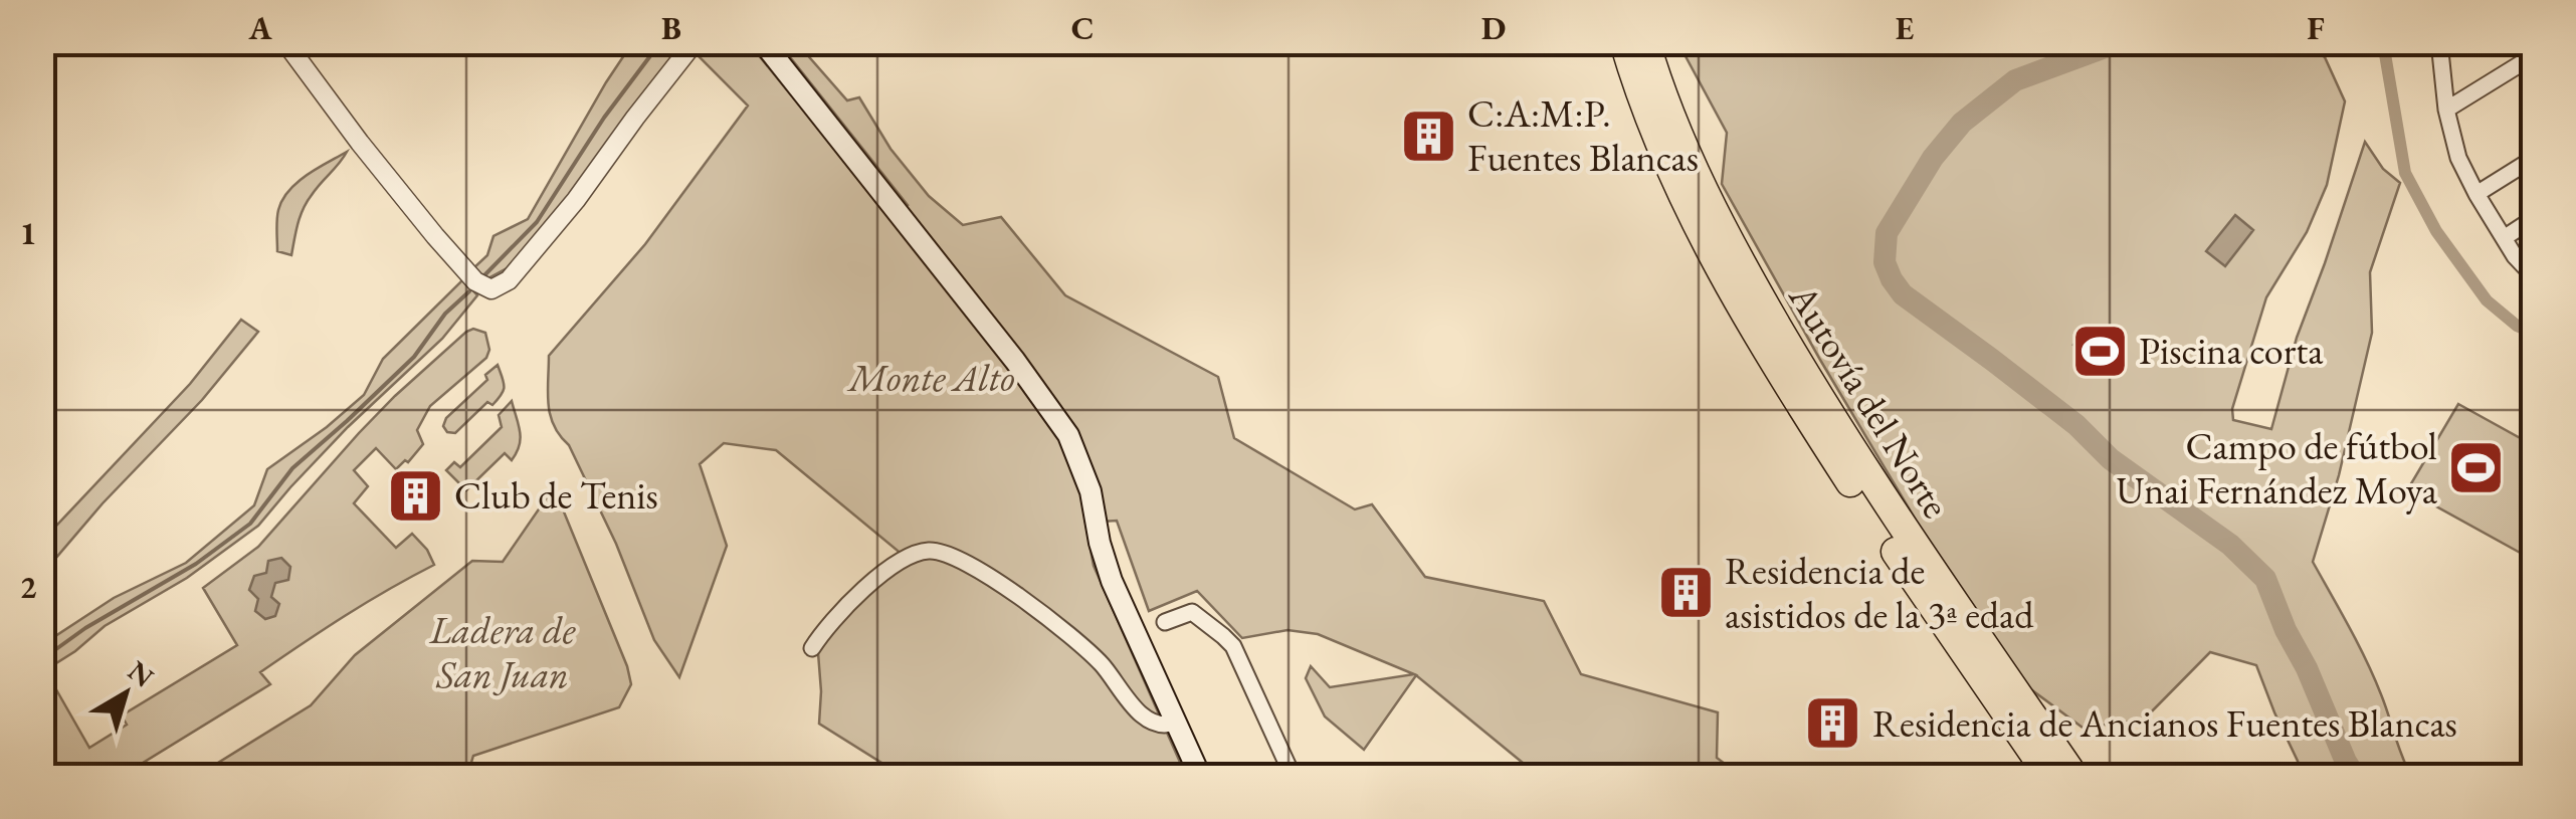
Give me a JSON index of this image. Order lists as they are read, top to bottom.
{
  "streets": {
    "highway": ["Autovía del Norte"]
  },
  "parks": ["Monte Alto", "Ladera de San Juan"],
  "places": {
    "building": [
      "C:A:M:P. Fuentes Blancas",
      "Club de Tenis",
      "Residencia de asistidos de la 3ª edad",
      "Residencia de Ancianos Fuentes Blancas"
    ],
    "sports": ["Piscina corta", "Campo de fútbol Unai Fernández Moya"]
  },
  "north": "top right",
  "grid": {
    "columns": [
      "A",
      "B",
      "C",
      "D",
      "E",
      "F"
    ],
    "rows": ["1", "2"]
  }
}
